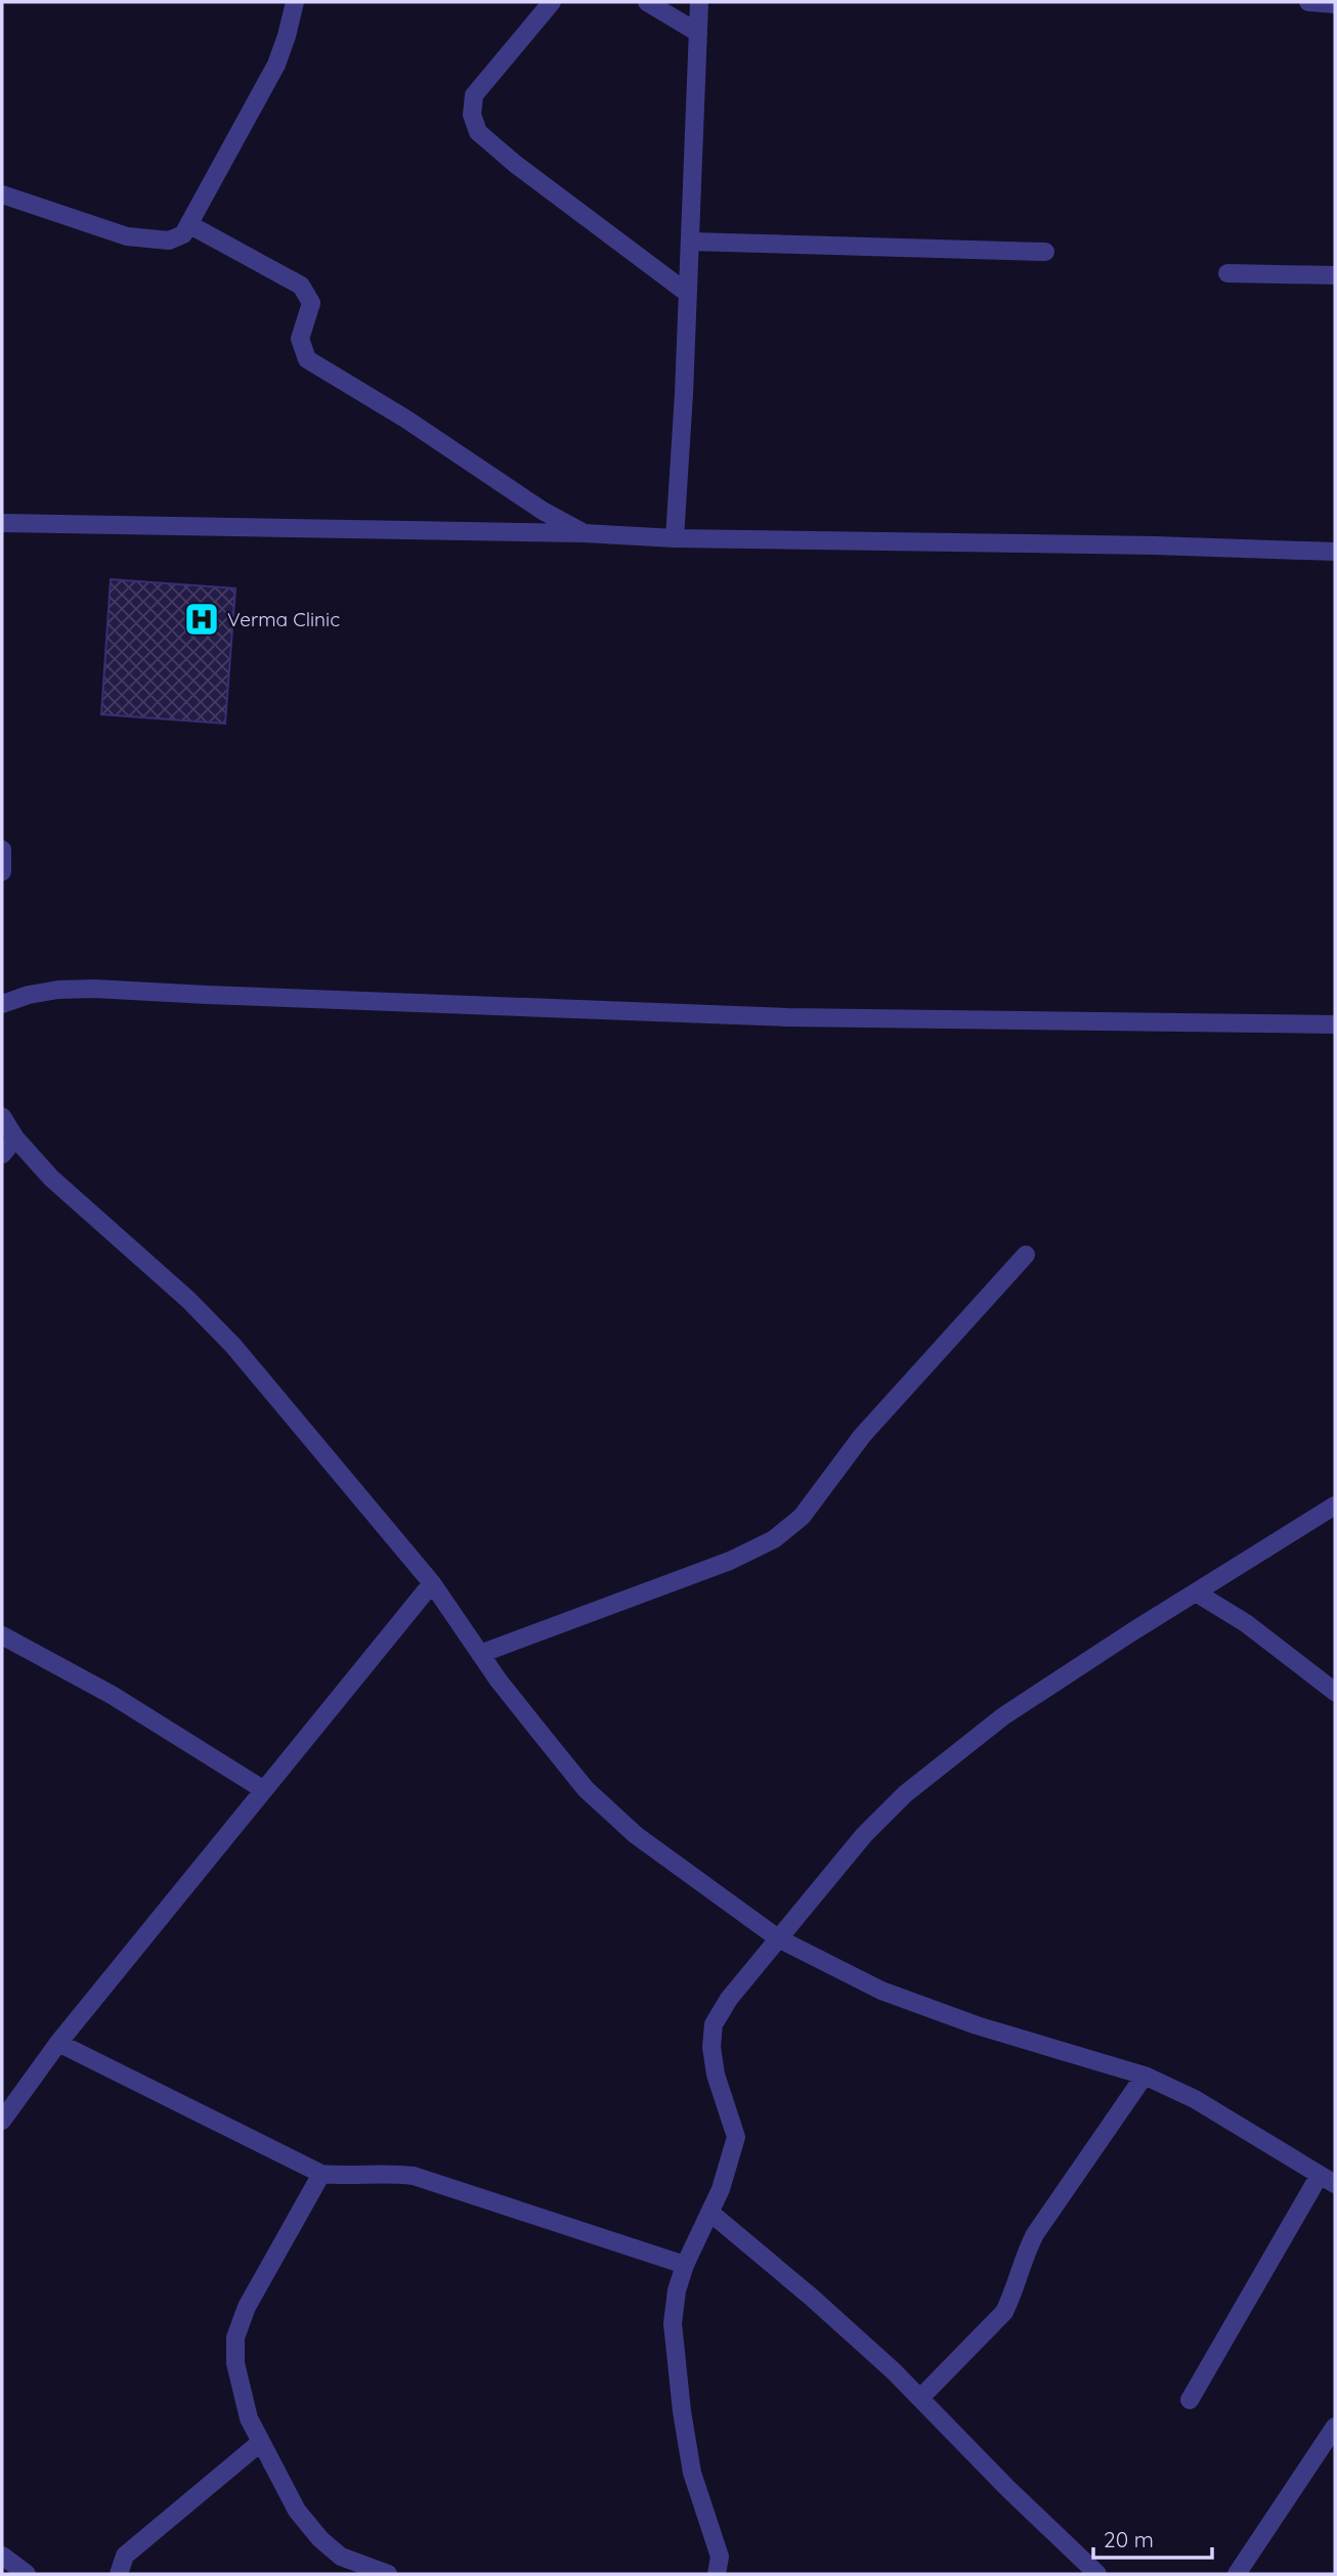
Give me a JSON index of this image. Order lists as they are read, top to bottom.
{
  "places": {
    "hospital": ["Verma Clinic"]
  },
  "scale_bar": "20 m"
}
